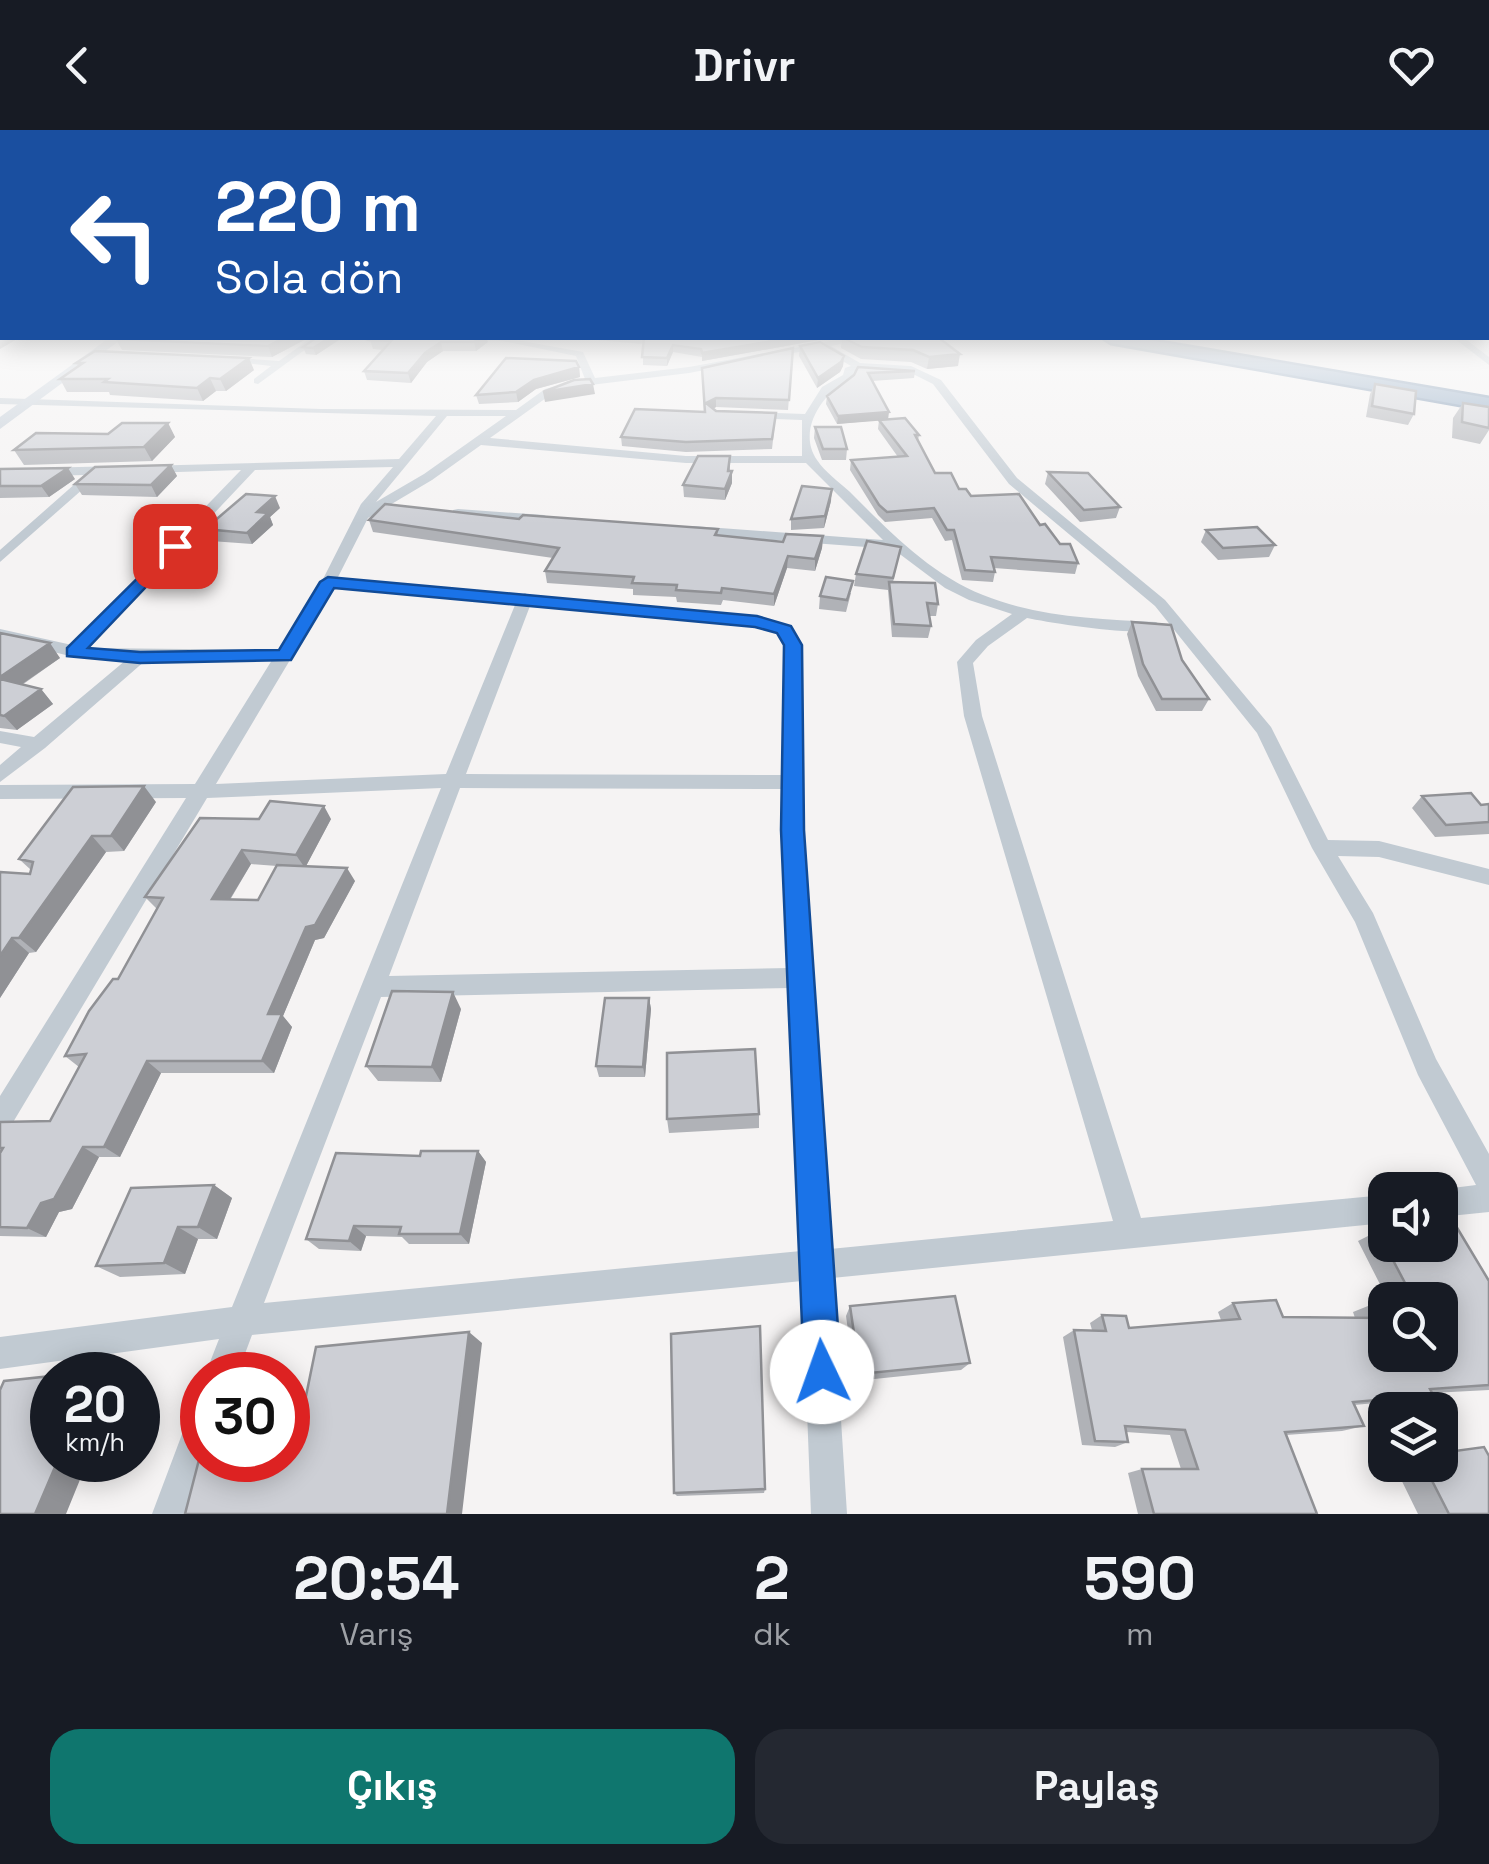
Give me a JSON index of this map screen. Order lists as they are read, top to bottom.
{
  "page": {
    "header": "Drivr",
    "turn": ["220 m", "Sola dön"],
    "speed": "20 km/h",
    "limit": "30",
    "eta": [
      "20:54",
      "Varış",
      "2",
      "dk",
      "590",
      "m"
    ],
    "buttons": ["Çıkış", "Paylaş"]
  }
}
